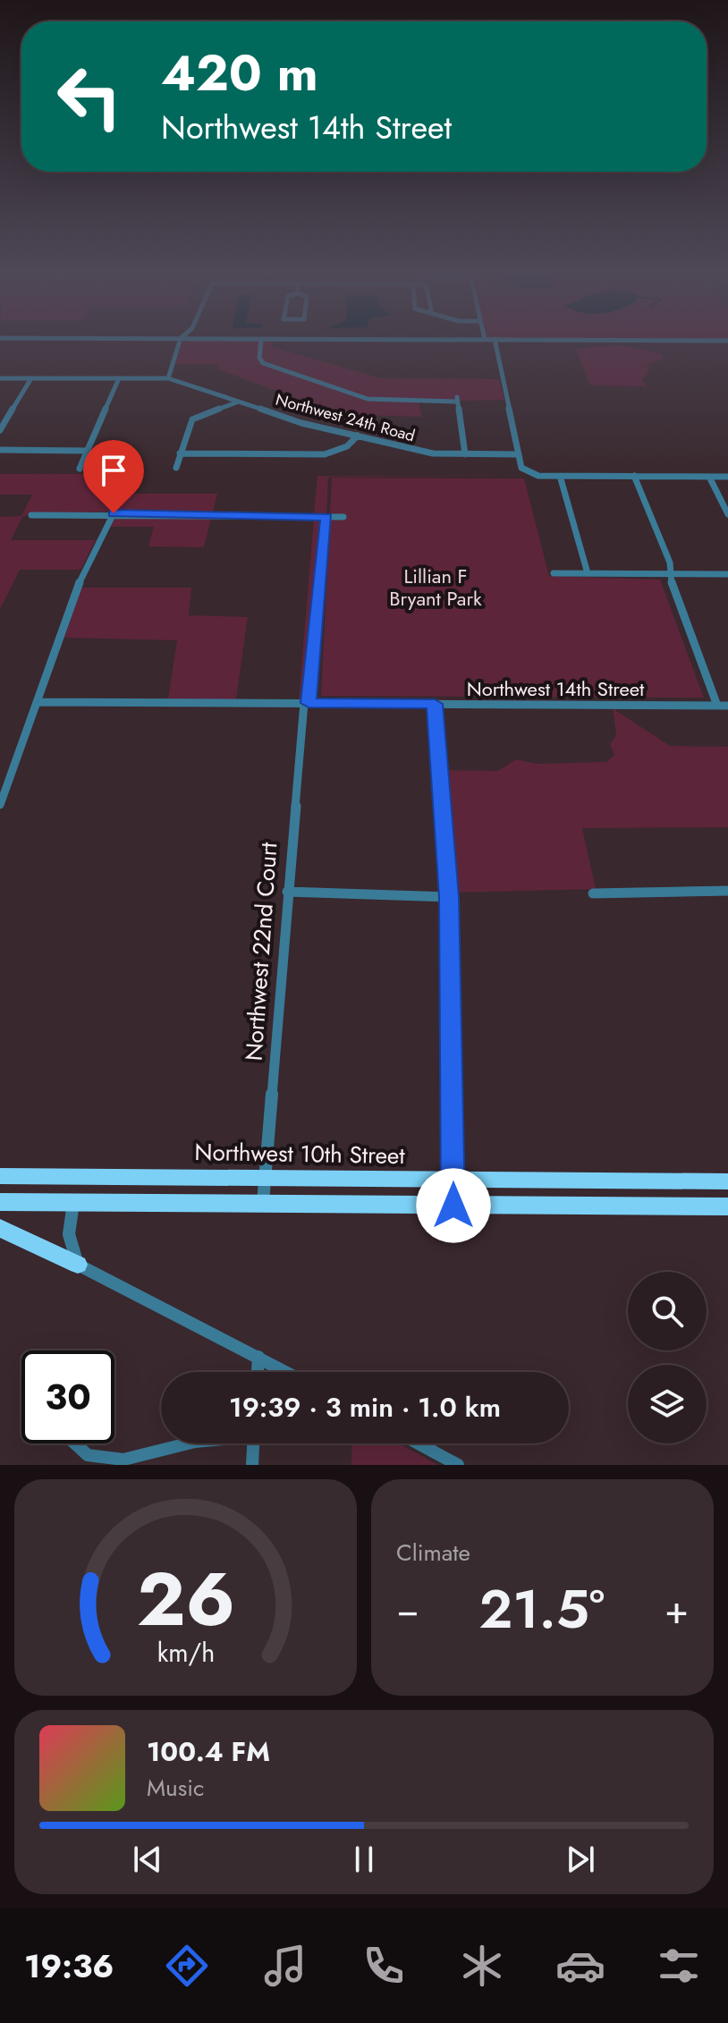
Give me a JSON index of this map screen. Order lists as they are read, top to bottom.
{
  "streets": {
    "highway": ["Northwest 10th Street"],
    "street": ["Northwest 24th Road", "Northwest 14th Street", "Northwest 22nd Court"]
  },
  "crossings": [
    ["Northwest 14th Street", "Northwest 22nd Court"],
    ["Northwest 22nd Court", "Northwest 10th Street"]
  ],
  "parks": ["Lillian F Bryant Park"],
  "page": {
    "turn": ["420 m", "Northwest 14th Street"],
    "limit": "30",
    "trip": "19:39 · 3 min · 1.0 km",
    "tile": "Climate",
    "heat": ["−", "21.5°", "+"],
    "song": ["100.4 FM", "Music"],
    "tabs": "19:36",
    "gauge": ["26", "km/h"]
  }
}
